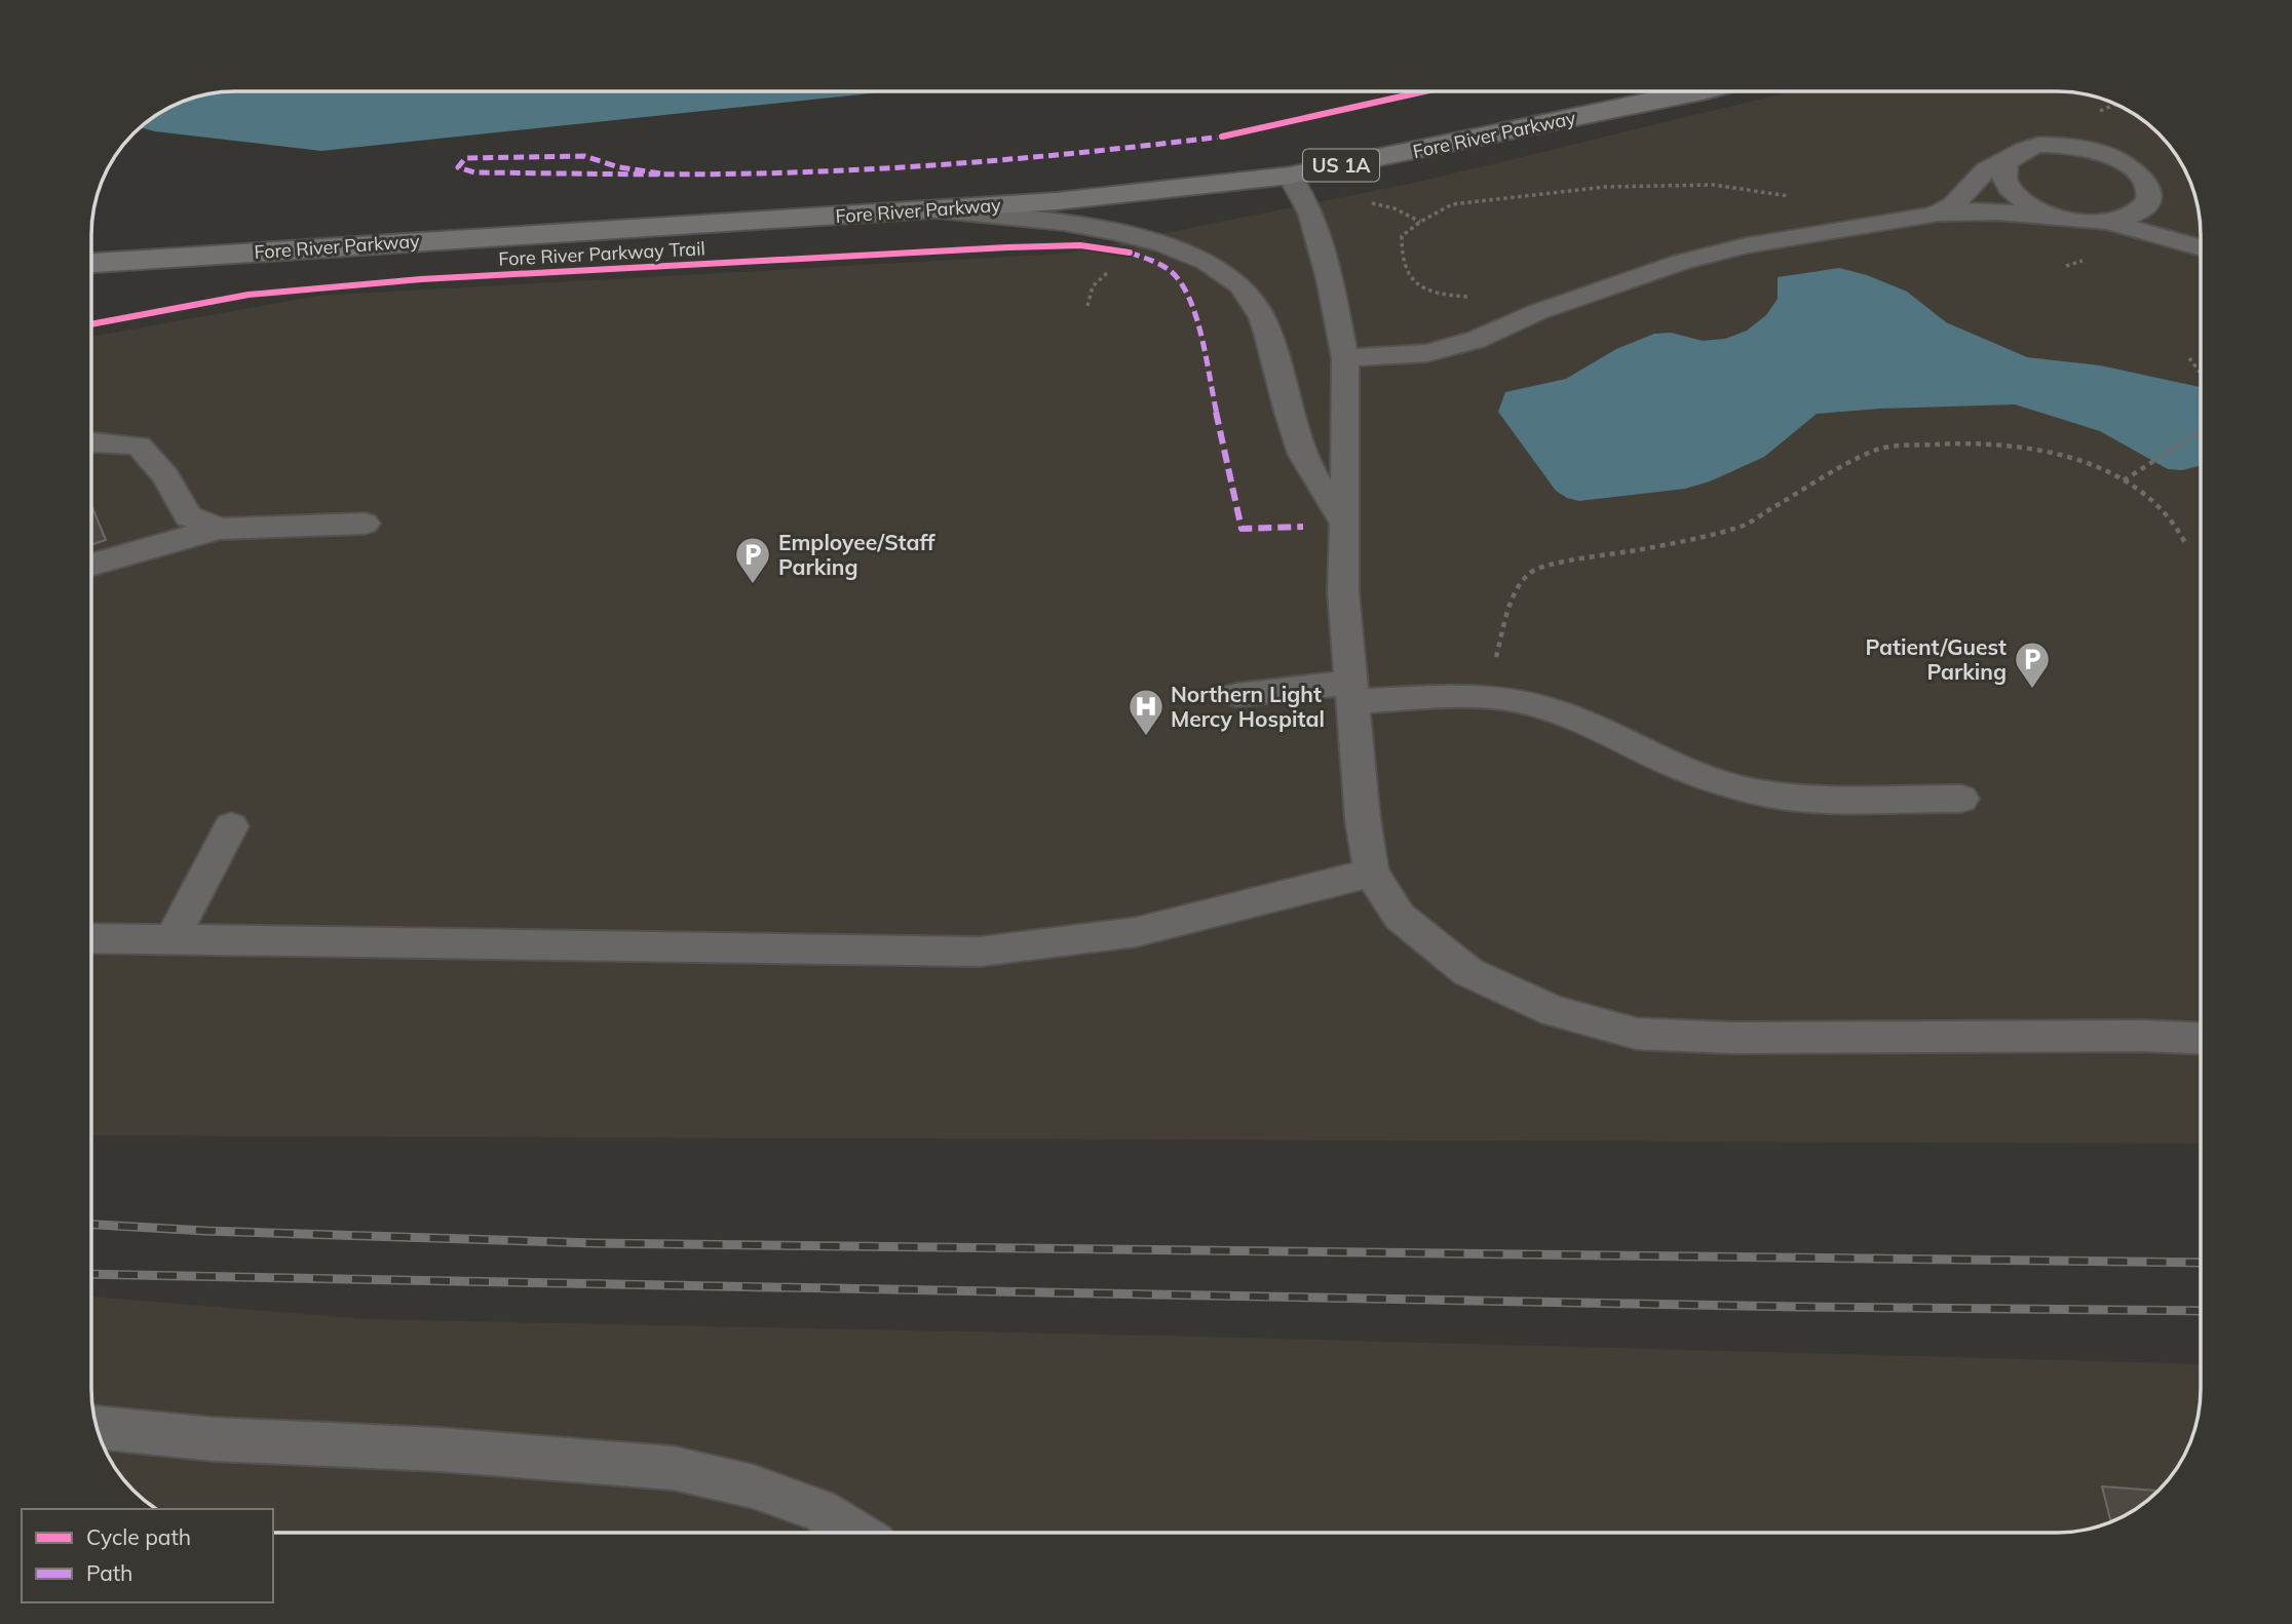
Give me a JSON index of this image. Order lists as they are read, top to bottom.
{
  "streets": {
    "main road": ["Fore River Parkway", "US 1A"],
    "cycle path": ["Fore River Parkway Trail"]
  },
  "places": {
    "parking": ["Employee/Staff Parking", "Patient/Guest Parking"],
    "hospital": ["Northern Light Mercy Hospital"]
  },
  "legend": ["Cycle path", "Path"]
}
